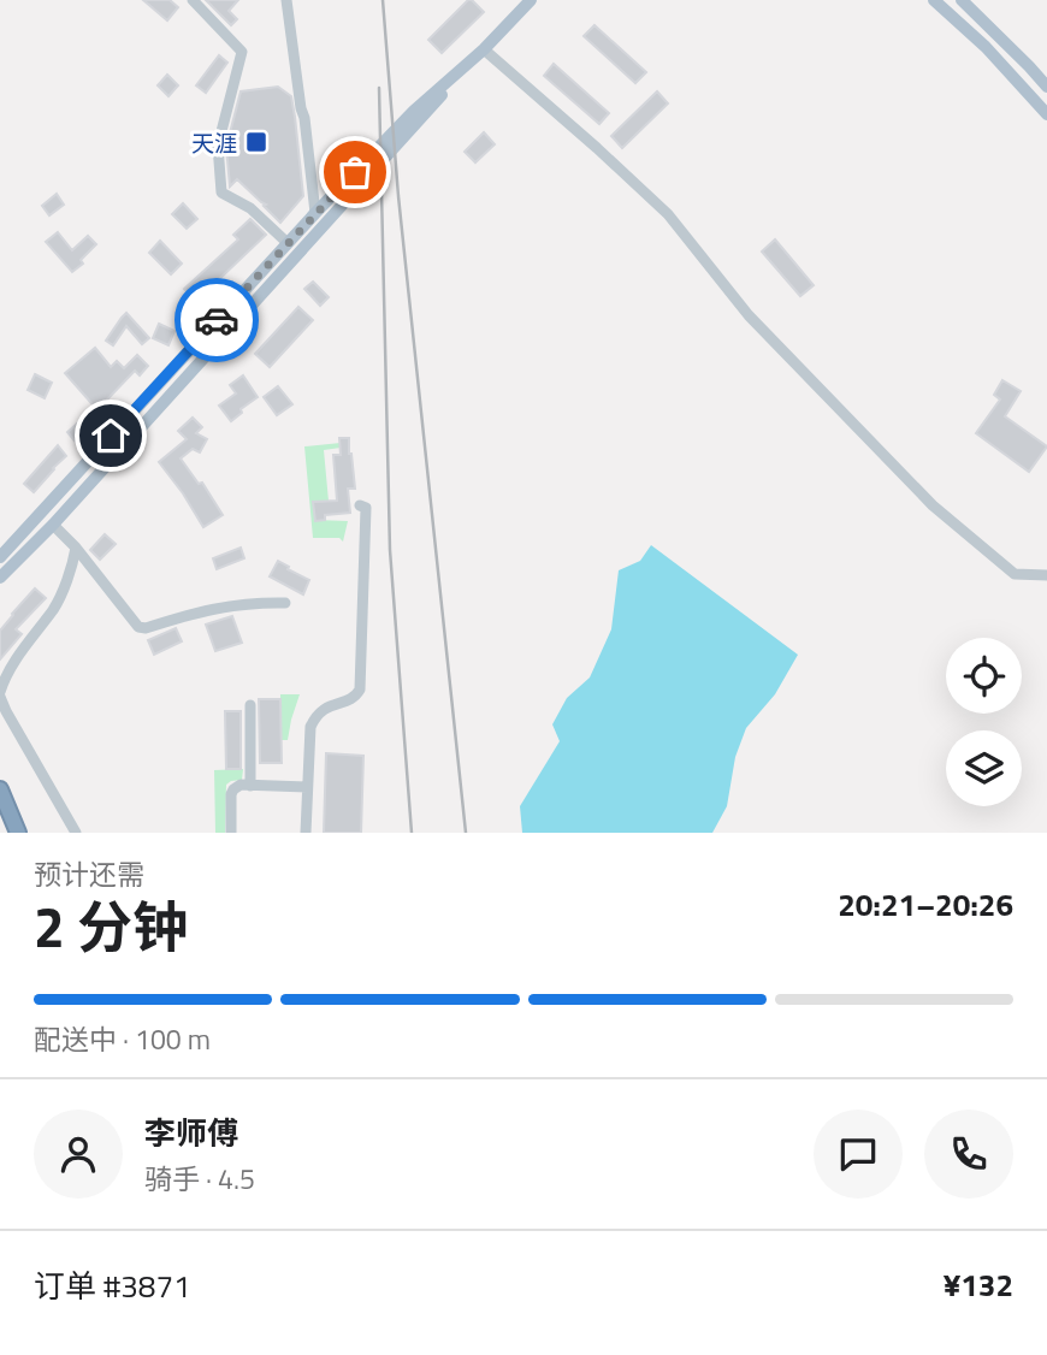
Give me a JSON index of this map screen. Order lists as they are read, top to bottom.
{
  "places": {
    "transit": ["天涯"]
  },
  "page": {
    "heading": ["2 分钟", "预计还需", "20:21–20:26"],
    "panel": [
      "李师傅",
      "骑手 · 4.5",
      "订单 #3871",
      "¥132"
    ],
    "bar": "配送中 · 100 m"
  }
}
